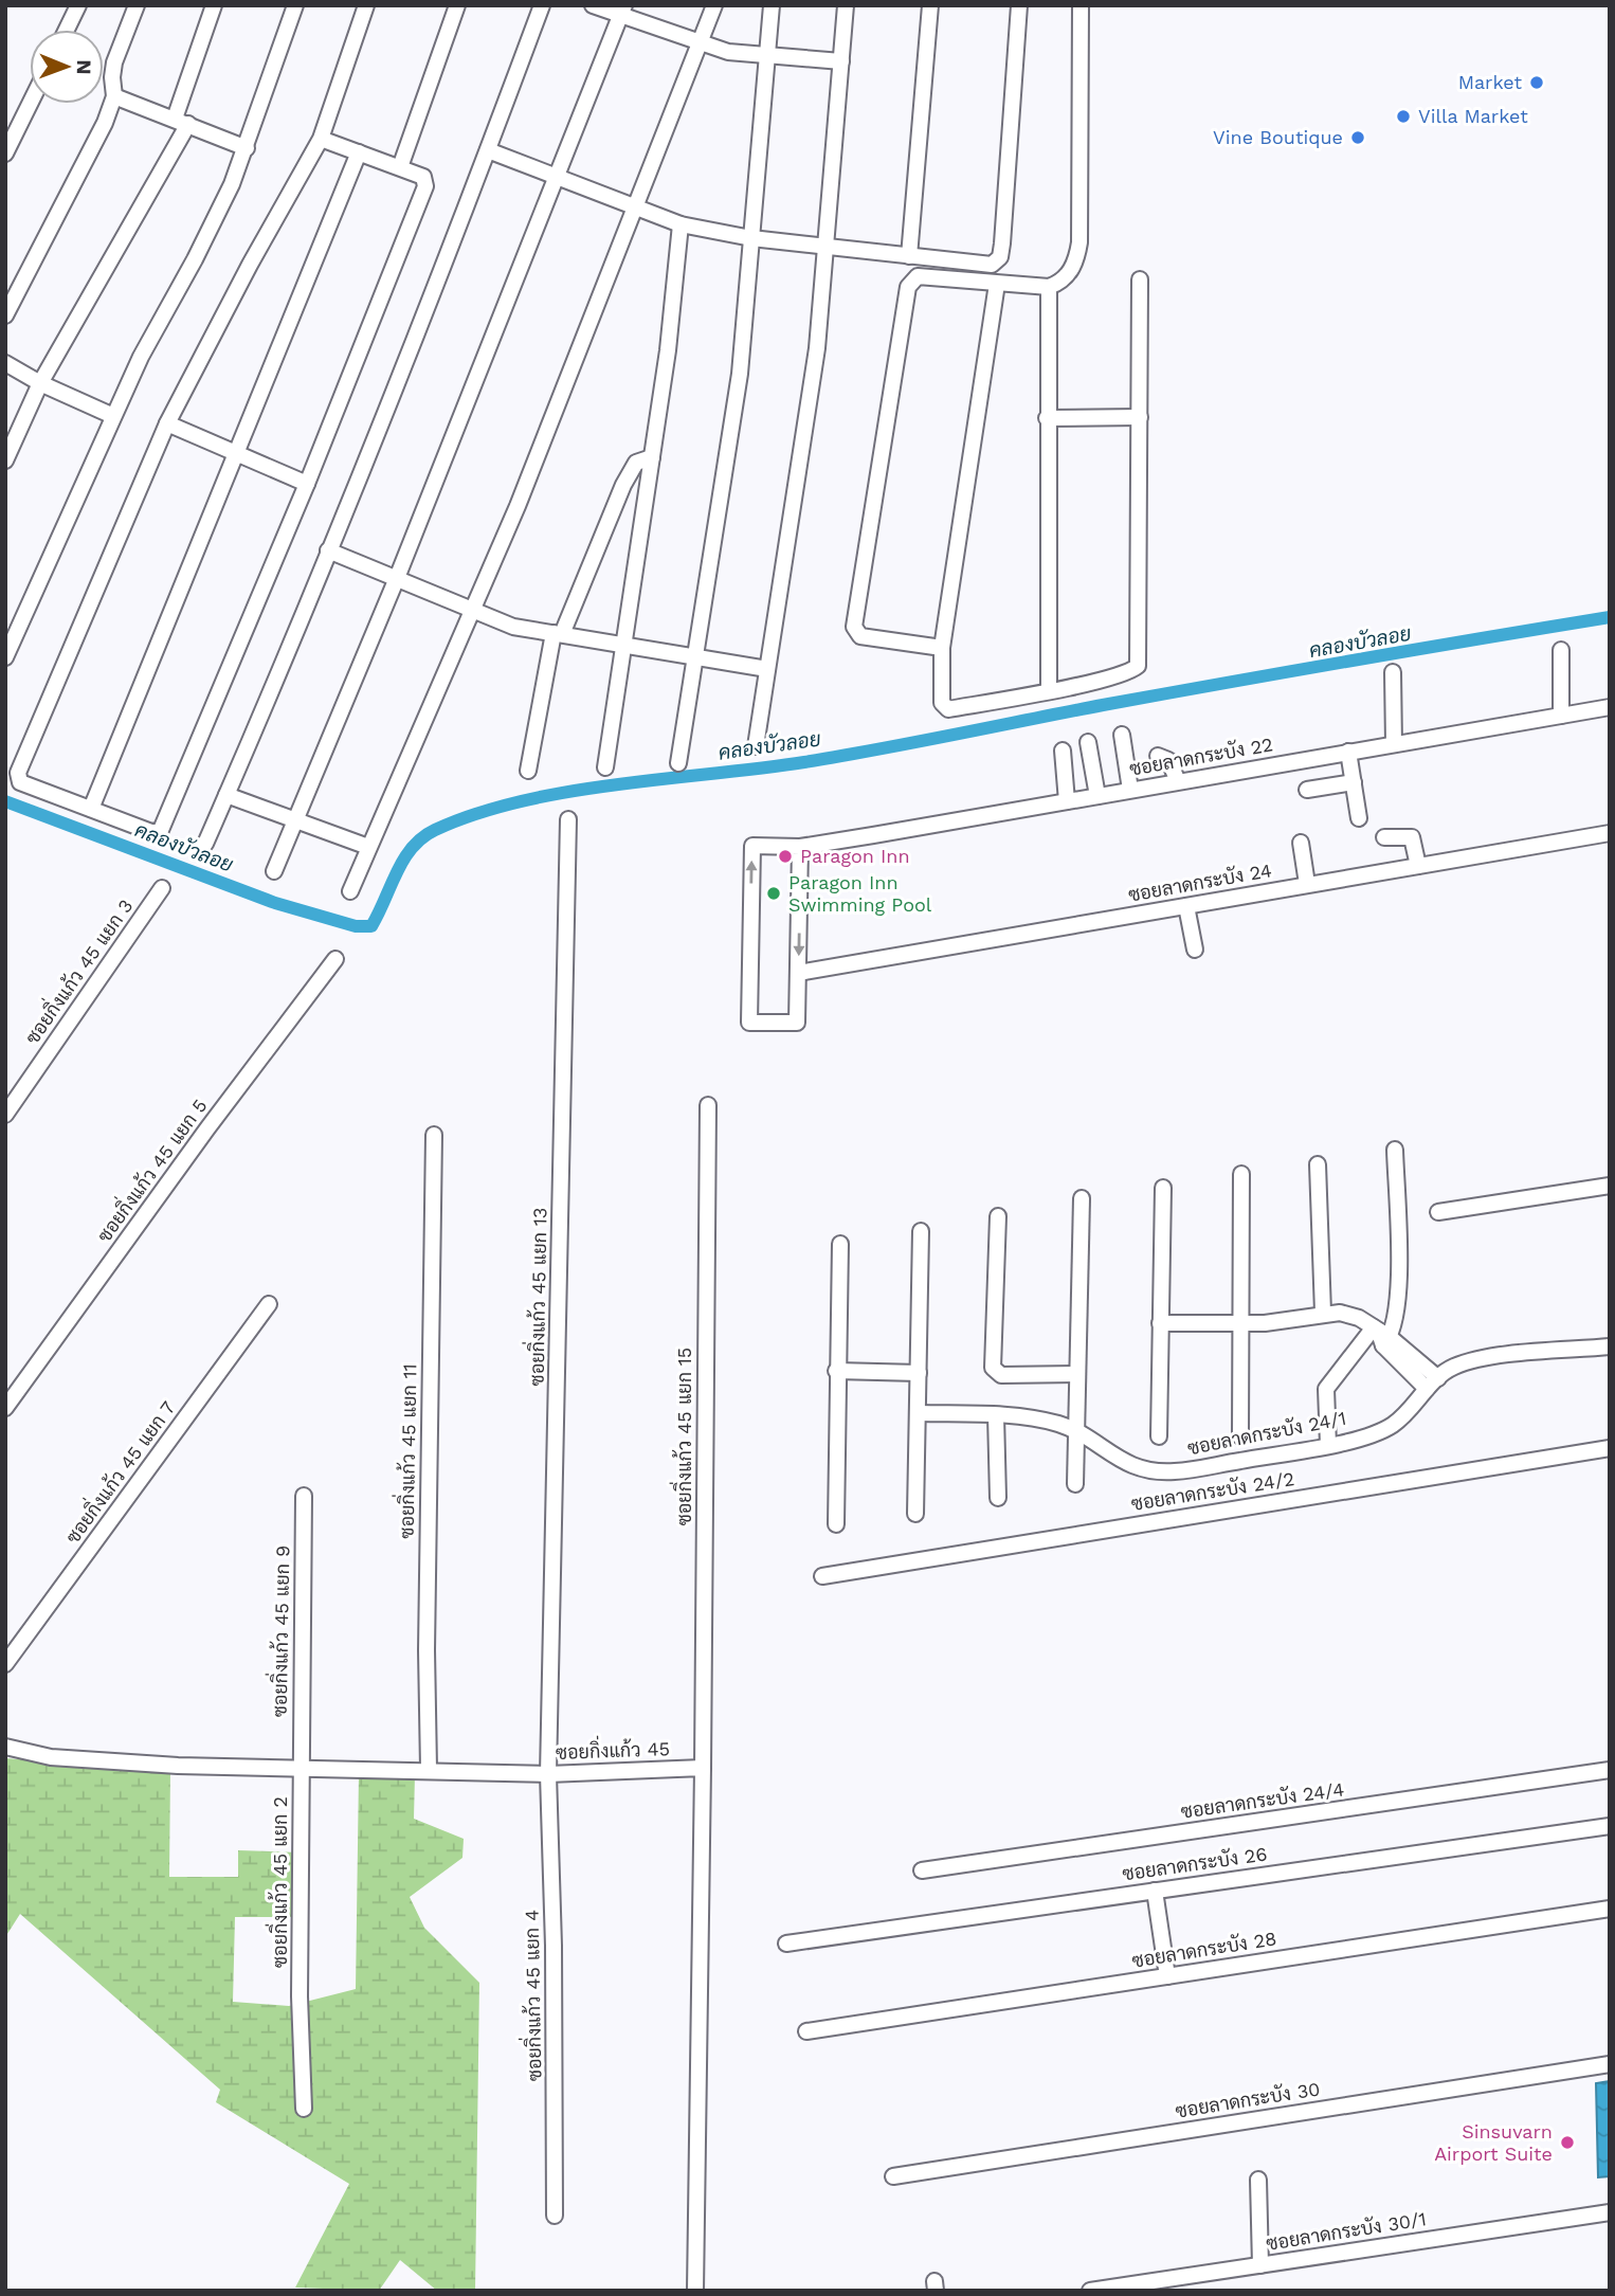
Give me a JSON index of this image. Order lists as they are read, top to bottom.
{
  "streets": {
    "street": [
      "ซอยลาดกระบัง 22",
      "ซอยลาดกระบัง 24",
      "ซอยกิ่งแก้ว 45 แยก 3",
      "ซอยกิ่งแก้ว 45 แยก 5",
      "ซอยกิ่งแก้ว 45 แยก 13",
      "ซอยลาดกระบัง 24/1",
      "ซอยกิ่งแก้ว 45 แยก 15",
      "ซอยกิ่งแก้ว 45 แยก 11",
      "ซอยกิ่งแก้ว 45 แยก 7",
      "ซอยลาดกระบัง 24/2",
      "ซอยกิ่งแก้ว 45 แยก 9",
      "ซอยกิ่งแก้ว 45",
      "ซอยลาดกระบัง 24/4",
      "ซอยลาดกระบัง 26",
      "ซอยกิ่งแก้ว 45 แยก 2",
      "ซอยลาดกระบัง 28",
      "ซอยกิ่งแก้ว 45 แยก 4",
      "ซอยลาดกระบัง 30",
      "ซอยลาดกระบัง 30/1"
    ]
  },
  "crossings": [
    ["ซอยลาดกระบัง 22", "ซอยลาดกระบัง 24"],
    ["ซอยกิ่งแก้ว 45 แยก 13", "ซอยกิ่งแก้ว 45"],
    ["ซอยกิ่งแก้ว 45 แยก 13", "ซอยกิ่งแก้ว 45 แยก 4"],
    ["ซอยกิ่งแก้ว 45 แยก 15", "ซอยกิ่งแก้ว 45"],
    ["ซอยกิ่งแก้ว 45 แยก 11", "ซอยกิ่งแก้ว 45"],
    ["ซอยกิ่งแก้ว 45 แยก 9", "ซอยกิ่งแก้ว 45"],
    ["ซอยกิ่งแก้ว 45 แยก 9", "ซอยกิ่งแก้ว 45 แยก 2"],
    ["ซอยกิ่งแก้ว 45", "ซอยกิ่งแก้ว 45 แยก 2"],
    ["ซอยกิ่งแก้ว 45", "ซอยกิ่งแก้ว 45 แยก 4"]
  ],
  "water": ["คลองบัวลอย"],
  "places": [
    "Market",
    "Villa Market",
    "Vine Boutique",
    "Paragon Inn",
    "Paragon Inn Swimming Pool",
    "Sinsuvarn Airport Suite"
  ],
  "north": "right"
}
